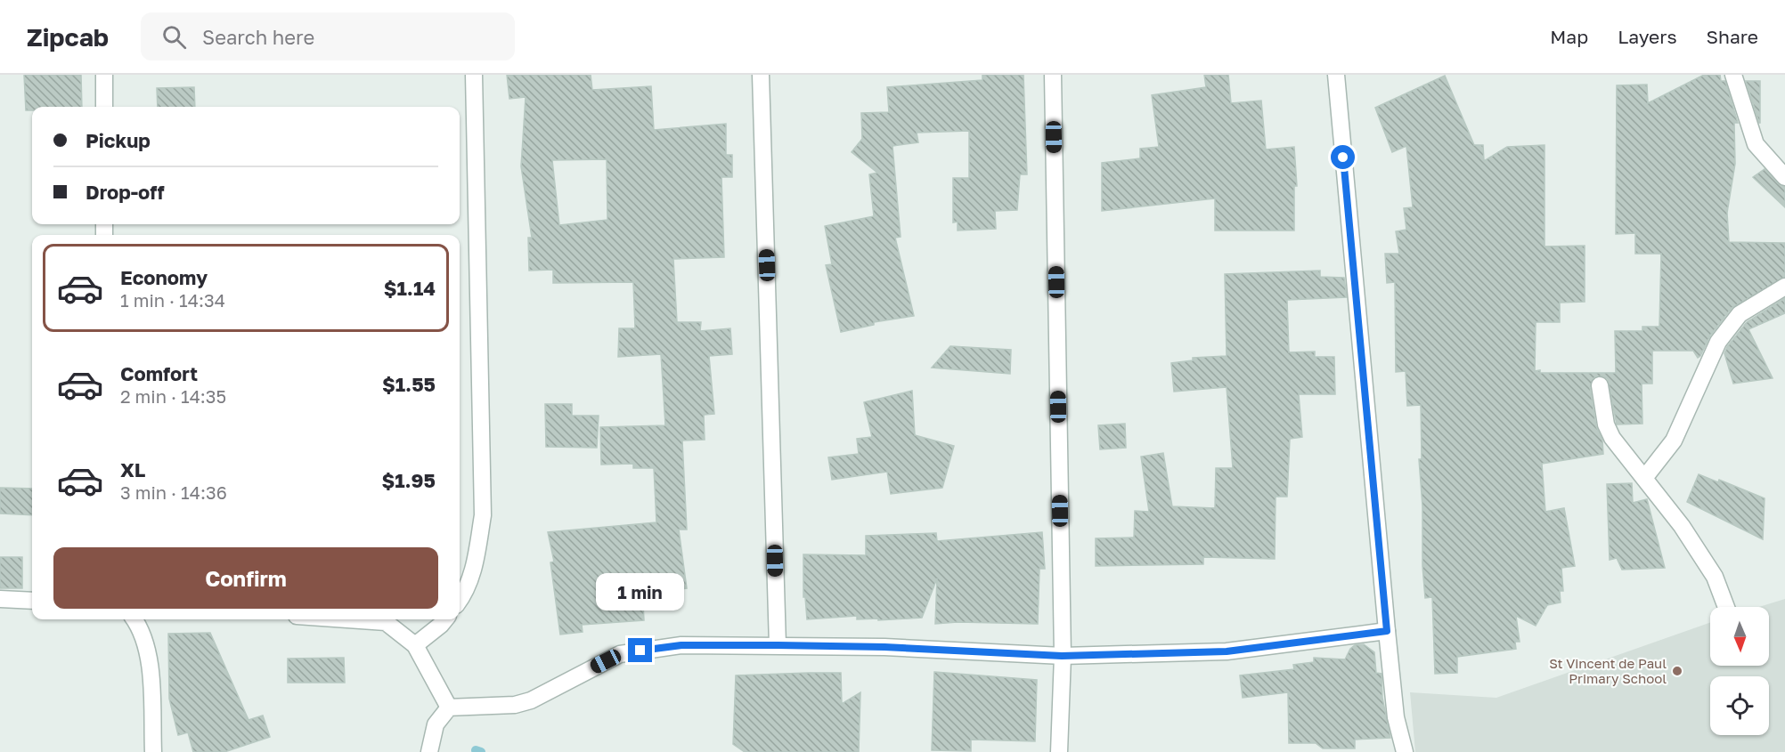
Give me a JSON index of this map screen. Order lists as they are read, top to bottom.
{
  "places": ["St Vincent de Paul Primary School"],
  "north": "bottom",
  "page": {
    "header": "Zipcab",
    "search": "Search here",
    "nav": ["Map", "Layers", "Share"],
    "banner": ["Pickup", "Drop-off"],
    "list": [
      {
        "name": "Economy",
        "note": "1 min · 14:34",
        "value": "$1.14"
      },
      {
        "name": "Comfort",
        "note": "2 min · 14:35",
        "value": "$1.55"
      },
      {
        "name": "XL",
        "note": "3 min · 14:36",
        "value": "$1.95"
      }
    ],
    "buttons": "Confirm",
    "bubble": "1 min"
  }
}
